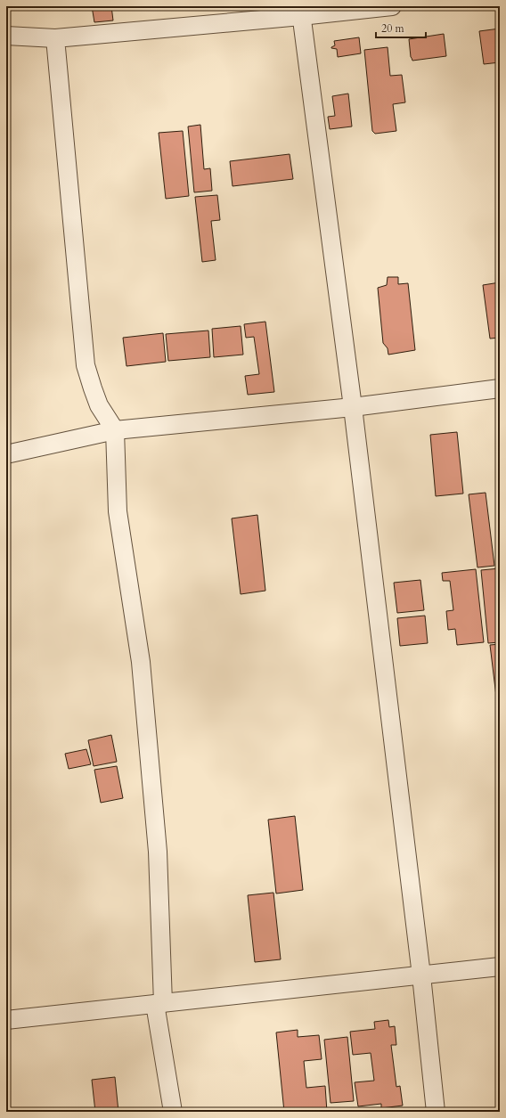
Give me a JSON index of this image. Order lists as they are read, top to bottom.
{
  "scale_bar": "20 m"
}
